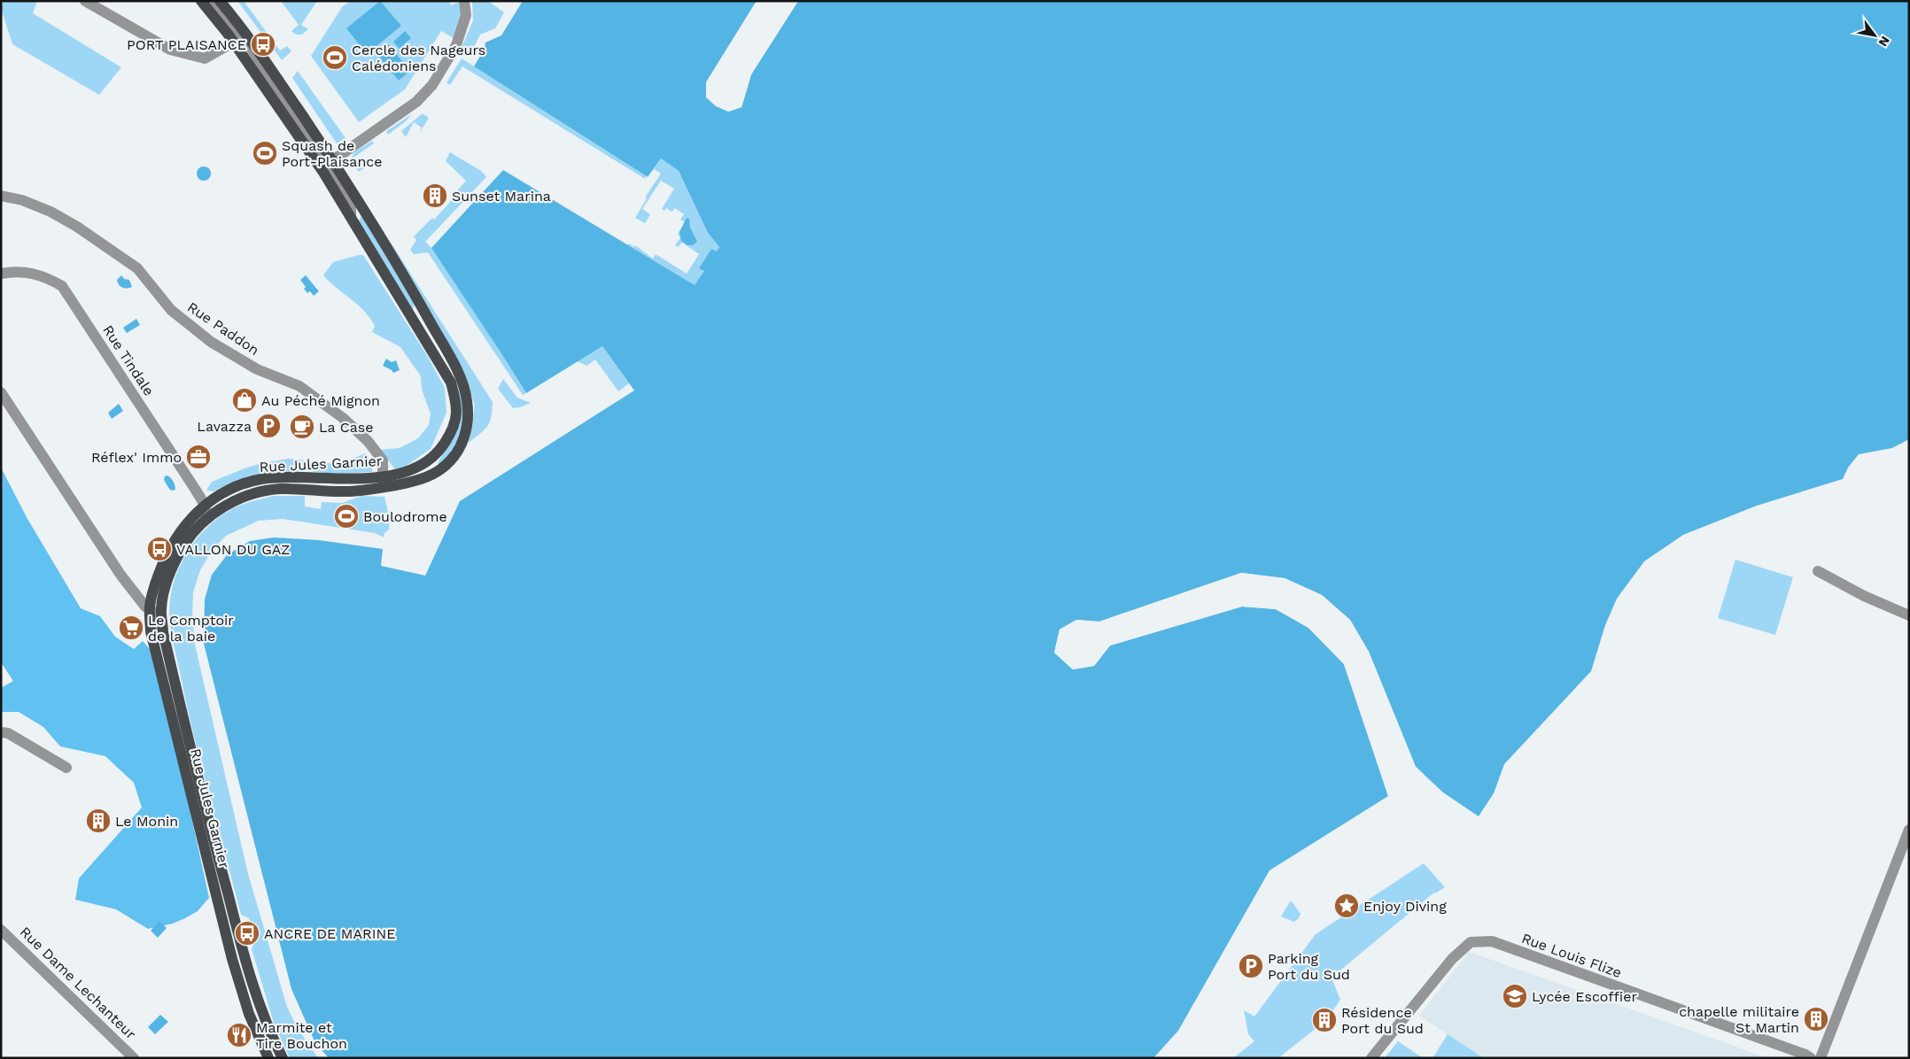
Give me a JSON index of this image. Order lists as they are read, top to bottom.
{
  "streets": {
    "main road": ["Rue Jules Garnier"],
    "street": [
      "Rue Paddon",
      "Rue Tindale",
      "Rue Louis Flize",
      "Rue Dame Lechanteur"
    ]
  },
  "crossings": [
    ["Rue Paddon", "Rue Jules Garnier"],
    ["Rue Tindale", "Rue Jules Garnier"]
  ],
  "places": {
    "bus stop": ["PORT PLAISANCE", "VALLON DU GAZ", "ANCRE DE MARINE"],
    "sports": ["Cercle des Nageurs Calédoniens", "Squash de Port-Plaisance", "Boulodrome"],
    "building": [
      "Sunset Marina",
      "Le Monin",
      "chapelle militaire St Martin",
      "Résidence Port du Sud"
    ],
    "shop": ["Au Péché Mignon"],
    "parking": ["Lavazza", "Parking Port du Sud"],
    "cafe": ["La Case"],
    "office": ["Réflex' Immo"],
    "supermarket": ["Le Comptoir de la baie"],
    "place": ["Enjoy Diving"],
    "school or university": ["Lycée Escoffier"],
    "restaurant": ["Marmite et Tire Bouchon"]
  },
  "north": "bottom right"
}
